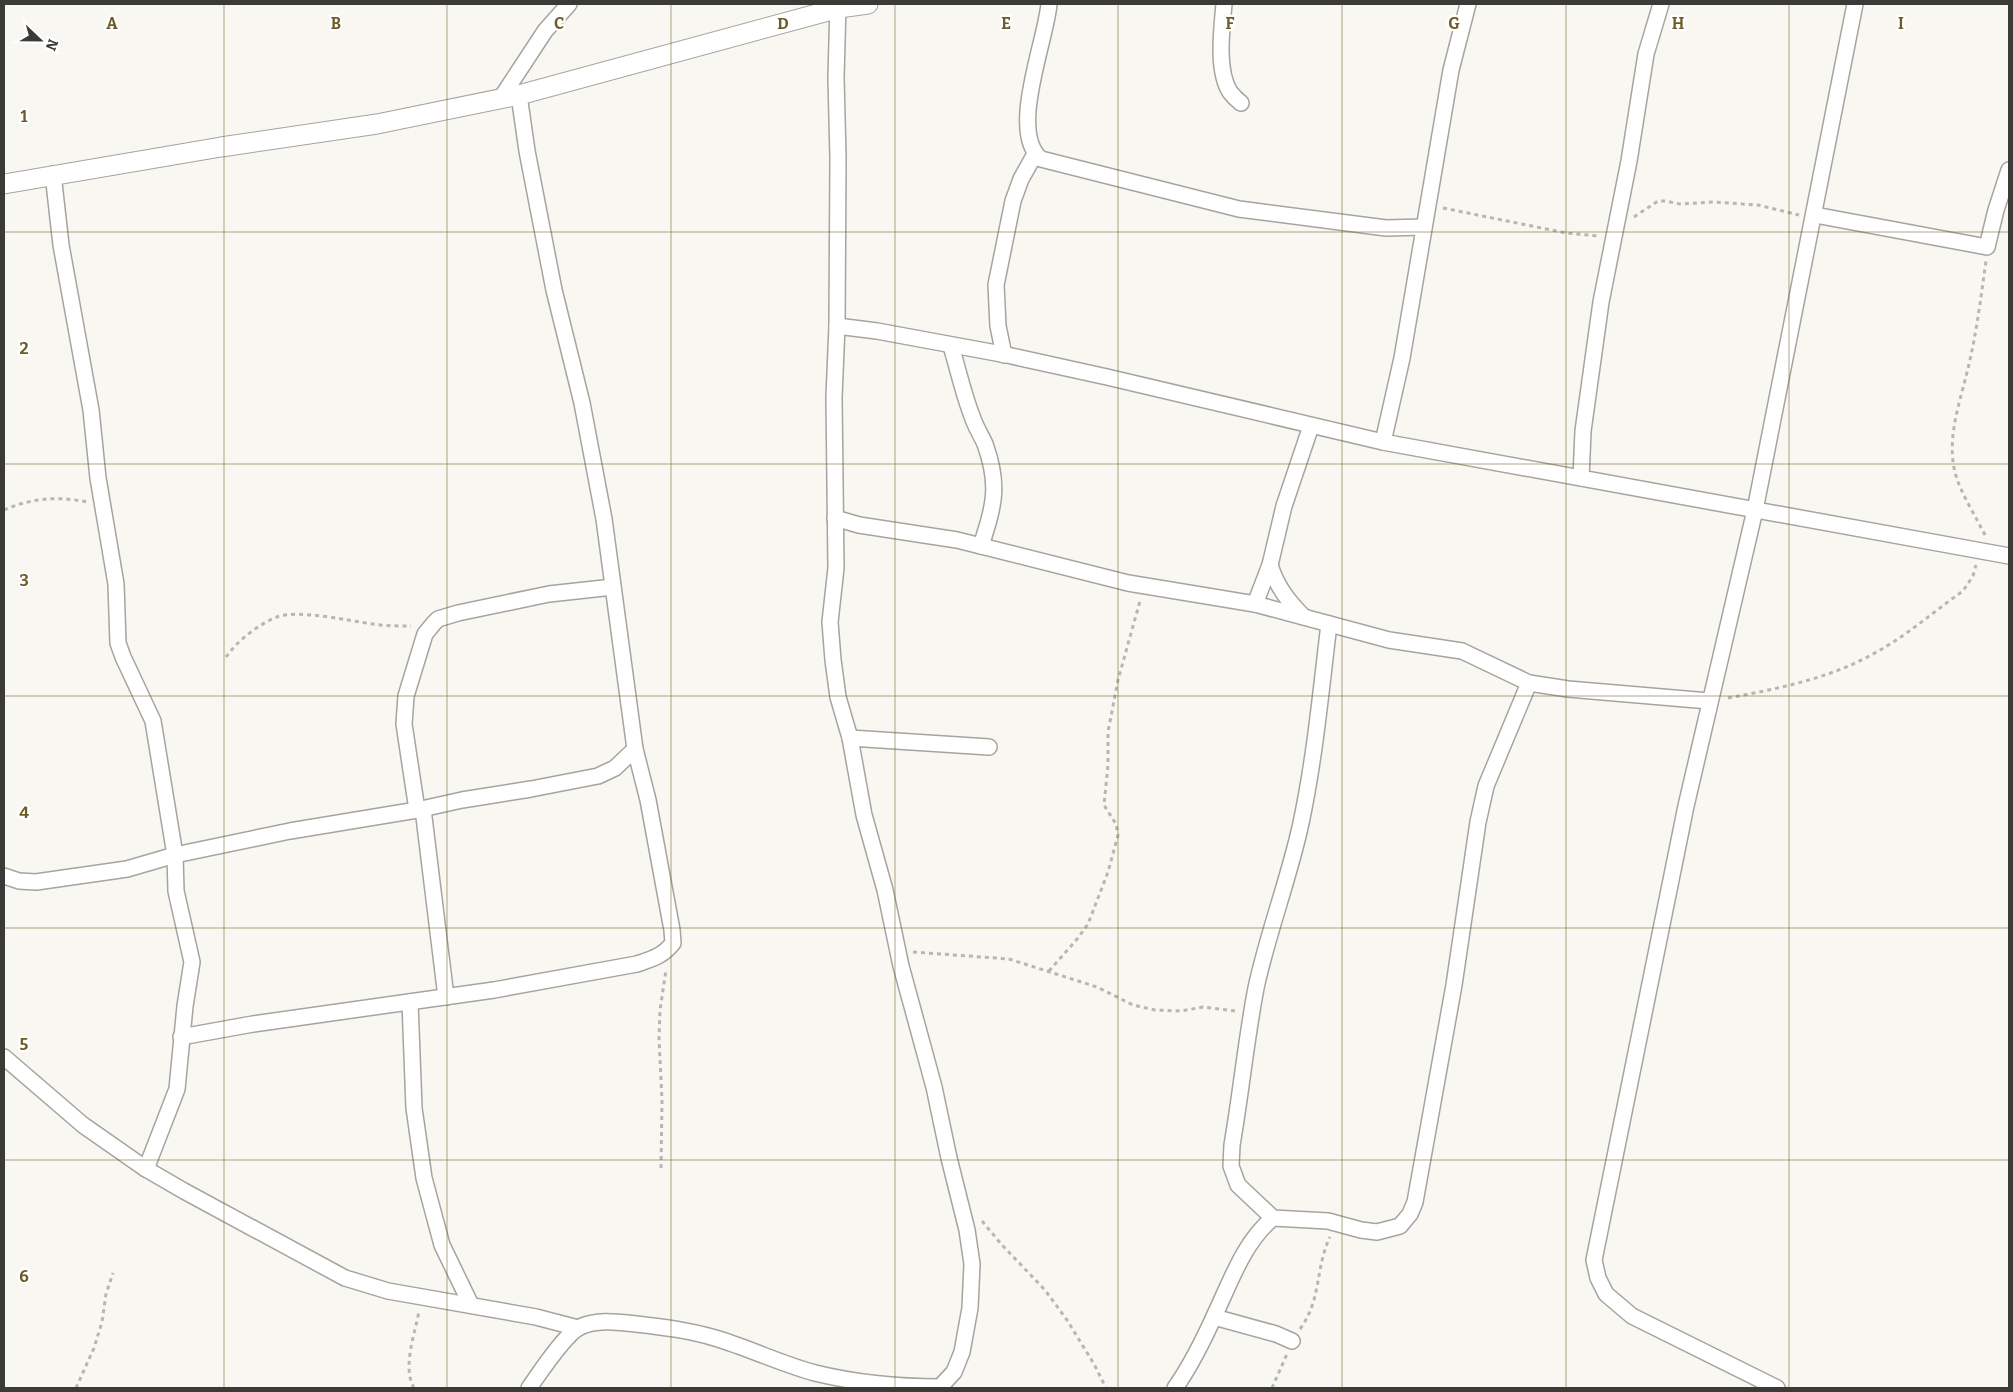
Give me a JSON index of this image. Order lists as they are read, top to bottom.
{
  "north": "right",
  "grid": {
    "columns": [
      "A",
      "B",
      "C",
      "D",
      "E",
      "F",
      "G",
      "H",
      "I"
    ],
    "rows": [
      "1",
      "2",
      "3",
      "4",
      "5",
      "6"
    ]
  }
}
